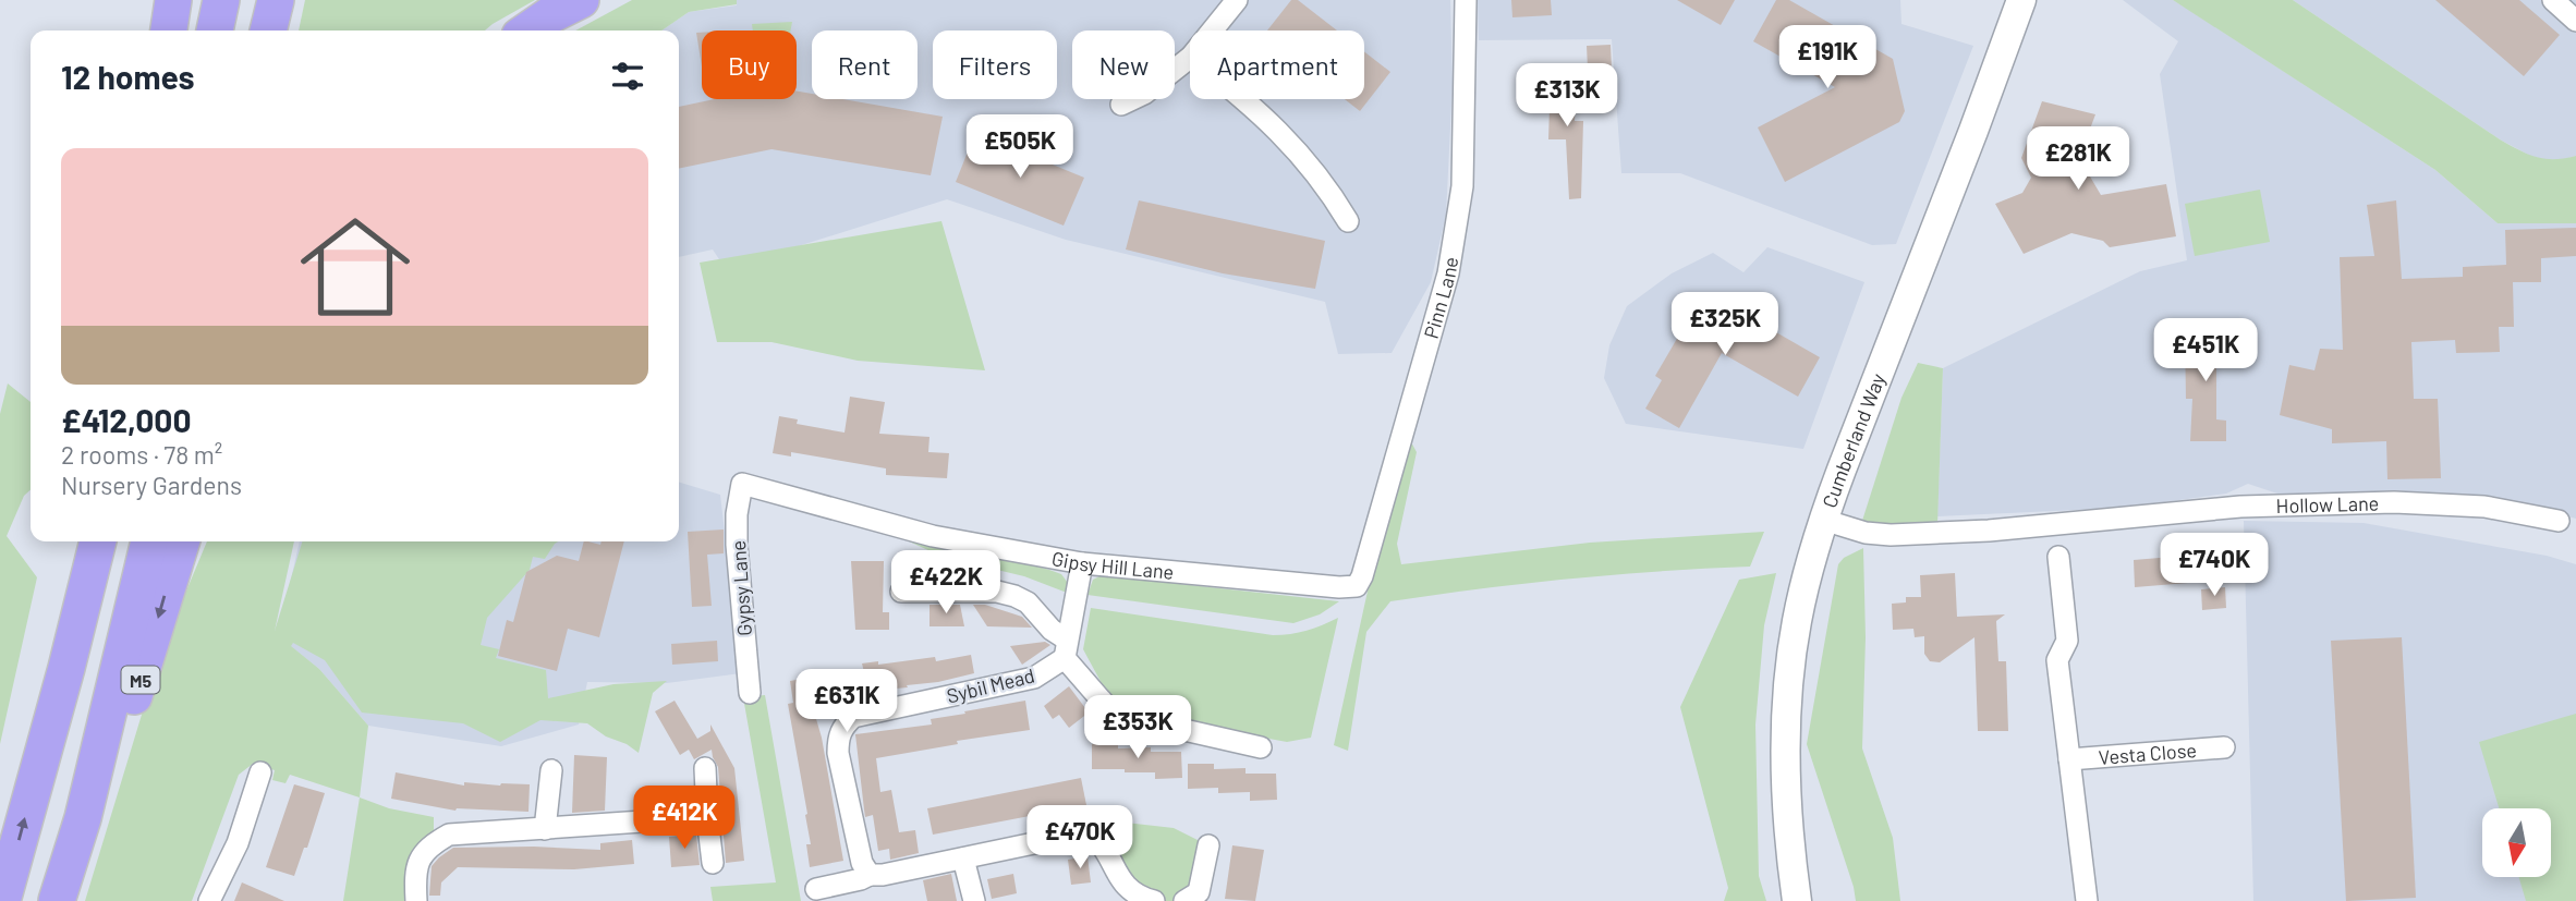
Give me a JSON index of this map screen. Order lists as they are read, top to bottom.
{
  "streets": {
    "highway": ["M5"],
    "main road": ["Cumberland Way"],
    "street": [
      "Pinn Lane",
      "Hollow Lane",
      "Gipsy Hill Lane",
      "Gypsy Lane",
      "Sybil Mead",
      "Vesta Close"
    ]
  },
  "crossings": [
    ["Pinn Lane", "Gipsy Hill Lane"],
    ["Cumberland Way", "Hollow Lane"],
    ["Gipsy Hill Lane", "Gypsy Lane"]
  ],
  "north": "bottom",
  "page": {
    "price": [
      "£191K",
      "£313K",
      "£505K",
      "£281K",
      "£325K",
      "£451K",
      "£740K",
      "£422K",
      "£631K",
      "£353K",
      "£412K",
      "£470K"
    ],
    "chip": [
      "Buy",
      "Rent",
      "Filters",
      "New",
      "Apartment"
    ],
    "heading": "12 homes",
    "list": [
      {
        "name": "£412,000",
        "note": "2 rooms · 78 m² · Nursery Gardens"
      }
    ]
  }
}
